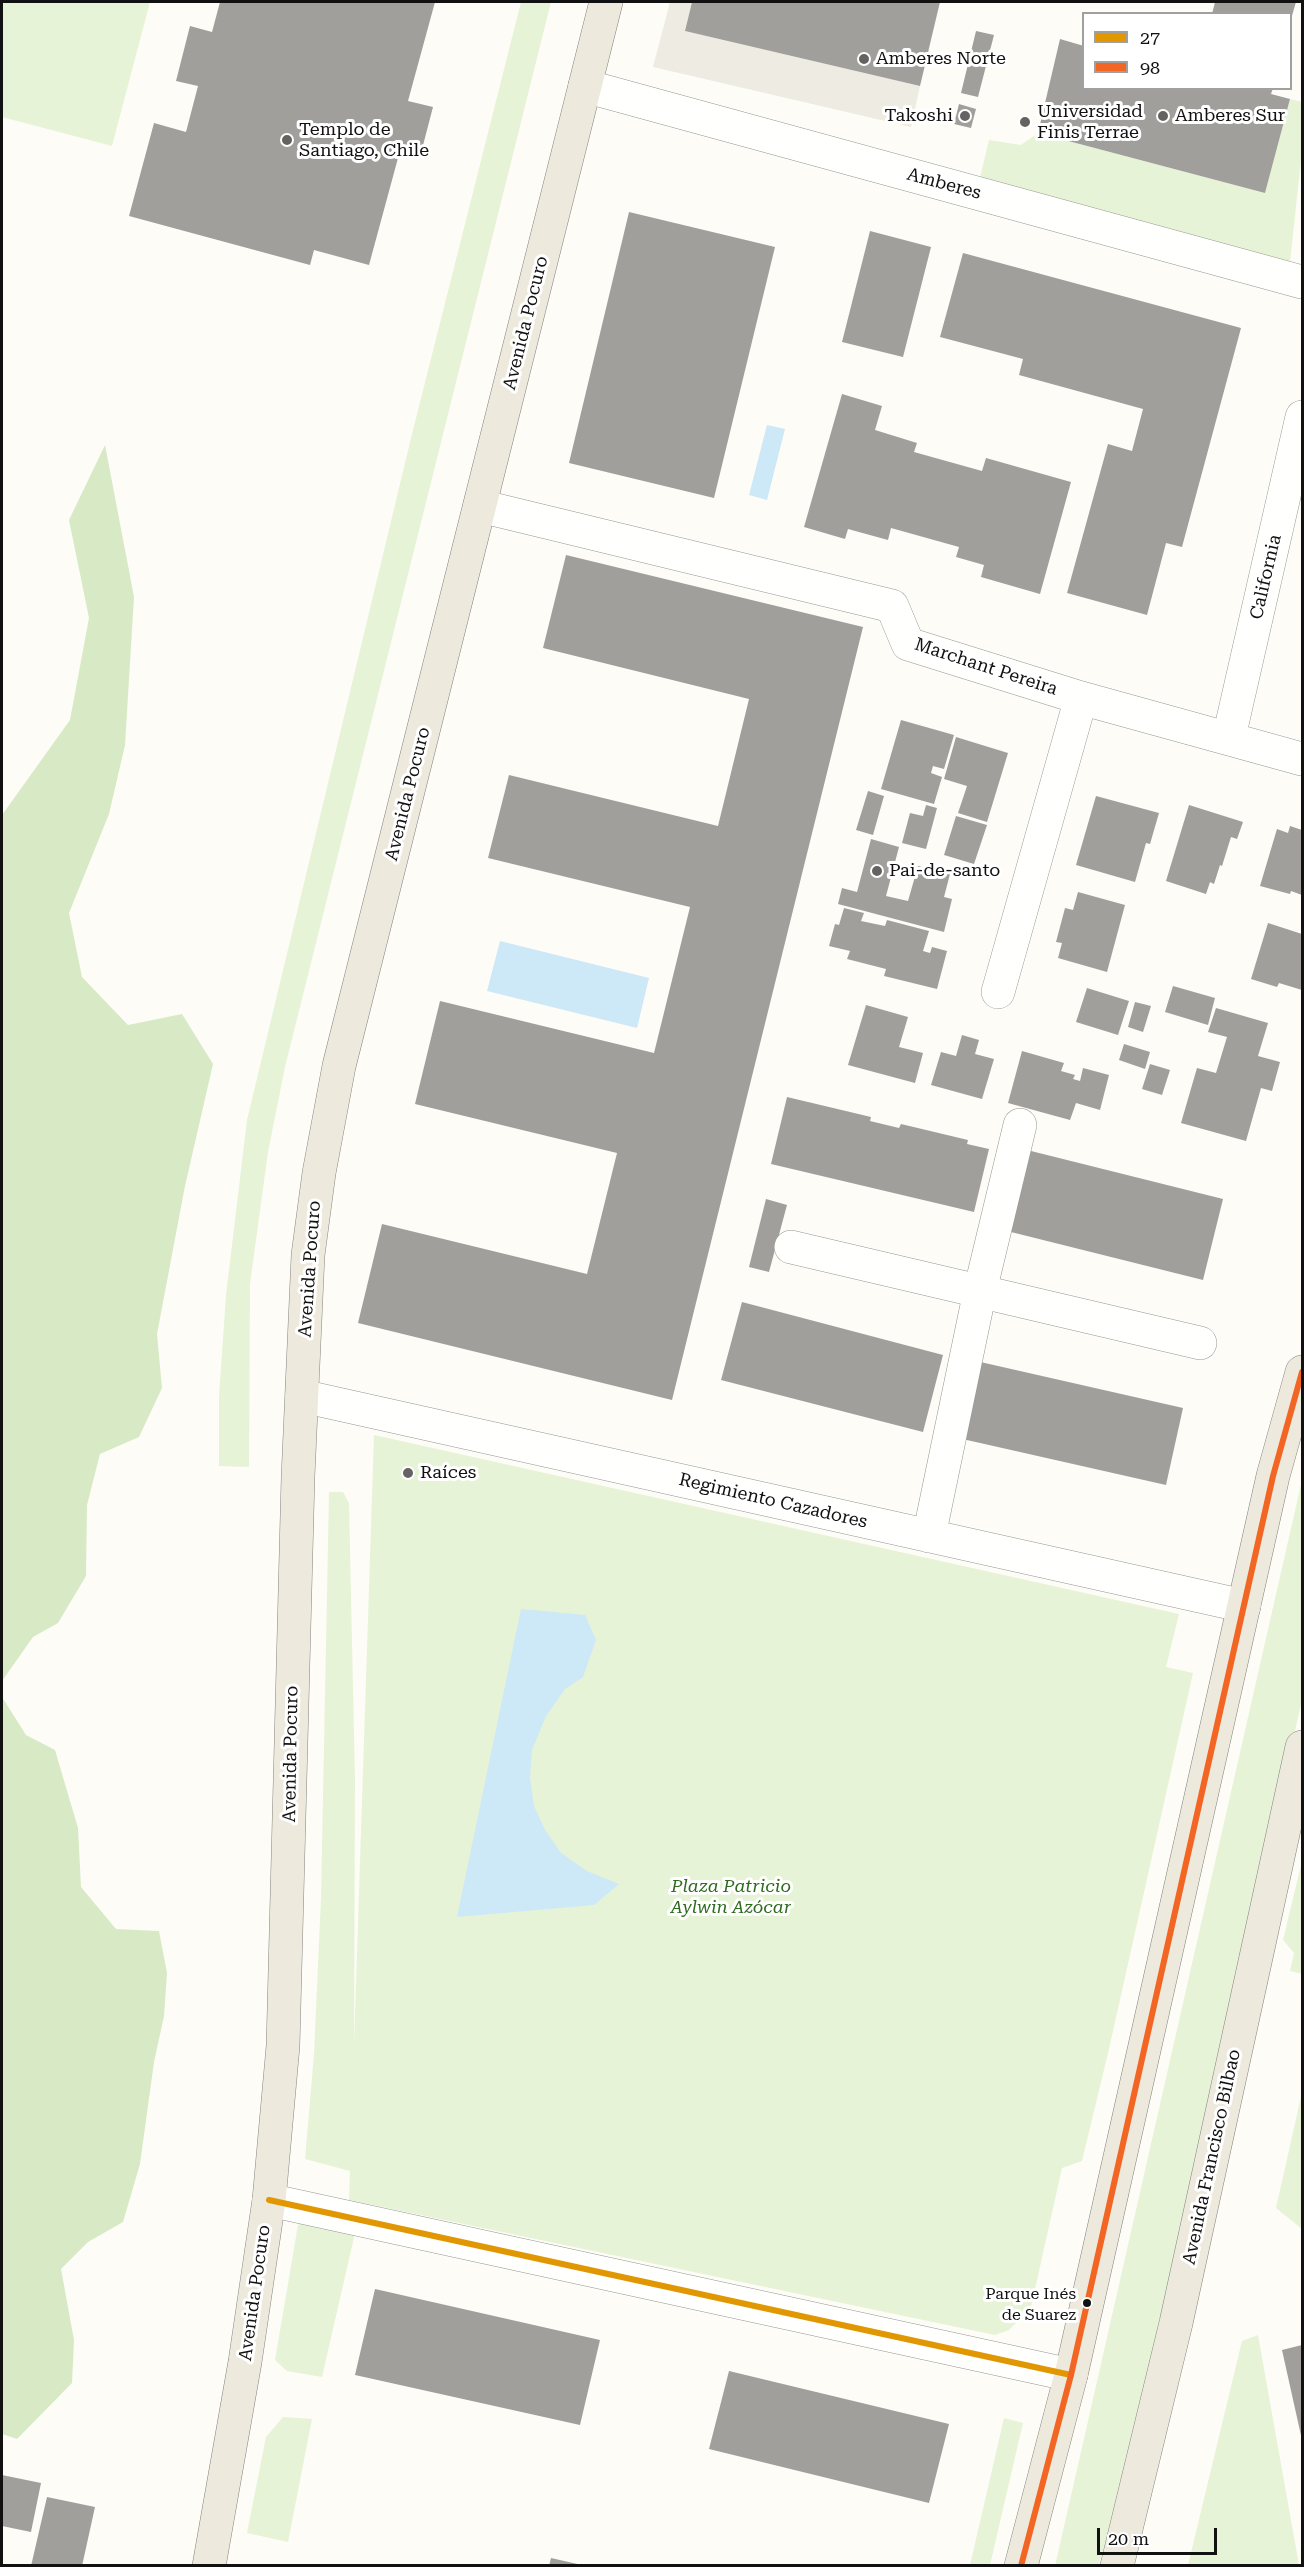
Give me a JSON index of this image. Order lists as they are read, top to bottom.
{
  "streets": {
    "main road": ["Avenida Pocuro", "Avenida Francisco Bilbao"],
    "street": [
      "Amberes",
      "California",
      "Marchant Pereira",
      "Regimiento Cazadores"
    ]
  },
  "crossings": [
    ["Amberes", "Avenida Pocuro"],
    ["Avenida Pocuro", "Marchant Pereira"],
    ["Avenida Pocuro", "Regimiento Cazadores"],
    ["California", "Marchant Pereira"]
  ],
  "parks": ["Plaza Patricio Aylwin Azócar"],
  "places": [
    "Amberes Norte",
    "Takoshi",
    "Amberes Sur",
    "Universidad Finis Terrae",
    "Templo de Santiago, Chile",
    "Pai-de-santo",
    "Raíces",
    "Parque Inés de Suarez"
  ],
  "lines": ["transit line 98", "transit line 27"],
  "legend": ["27", "98"],
  "scale_bar": "20 m"
}
